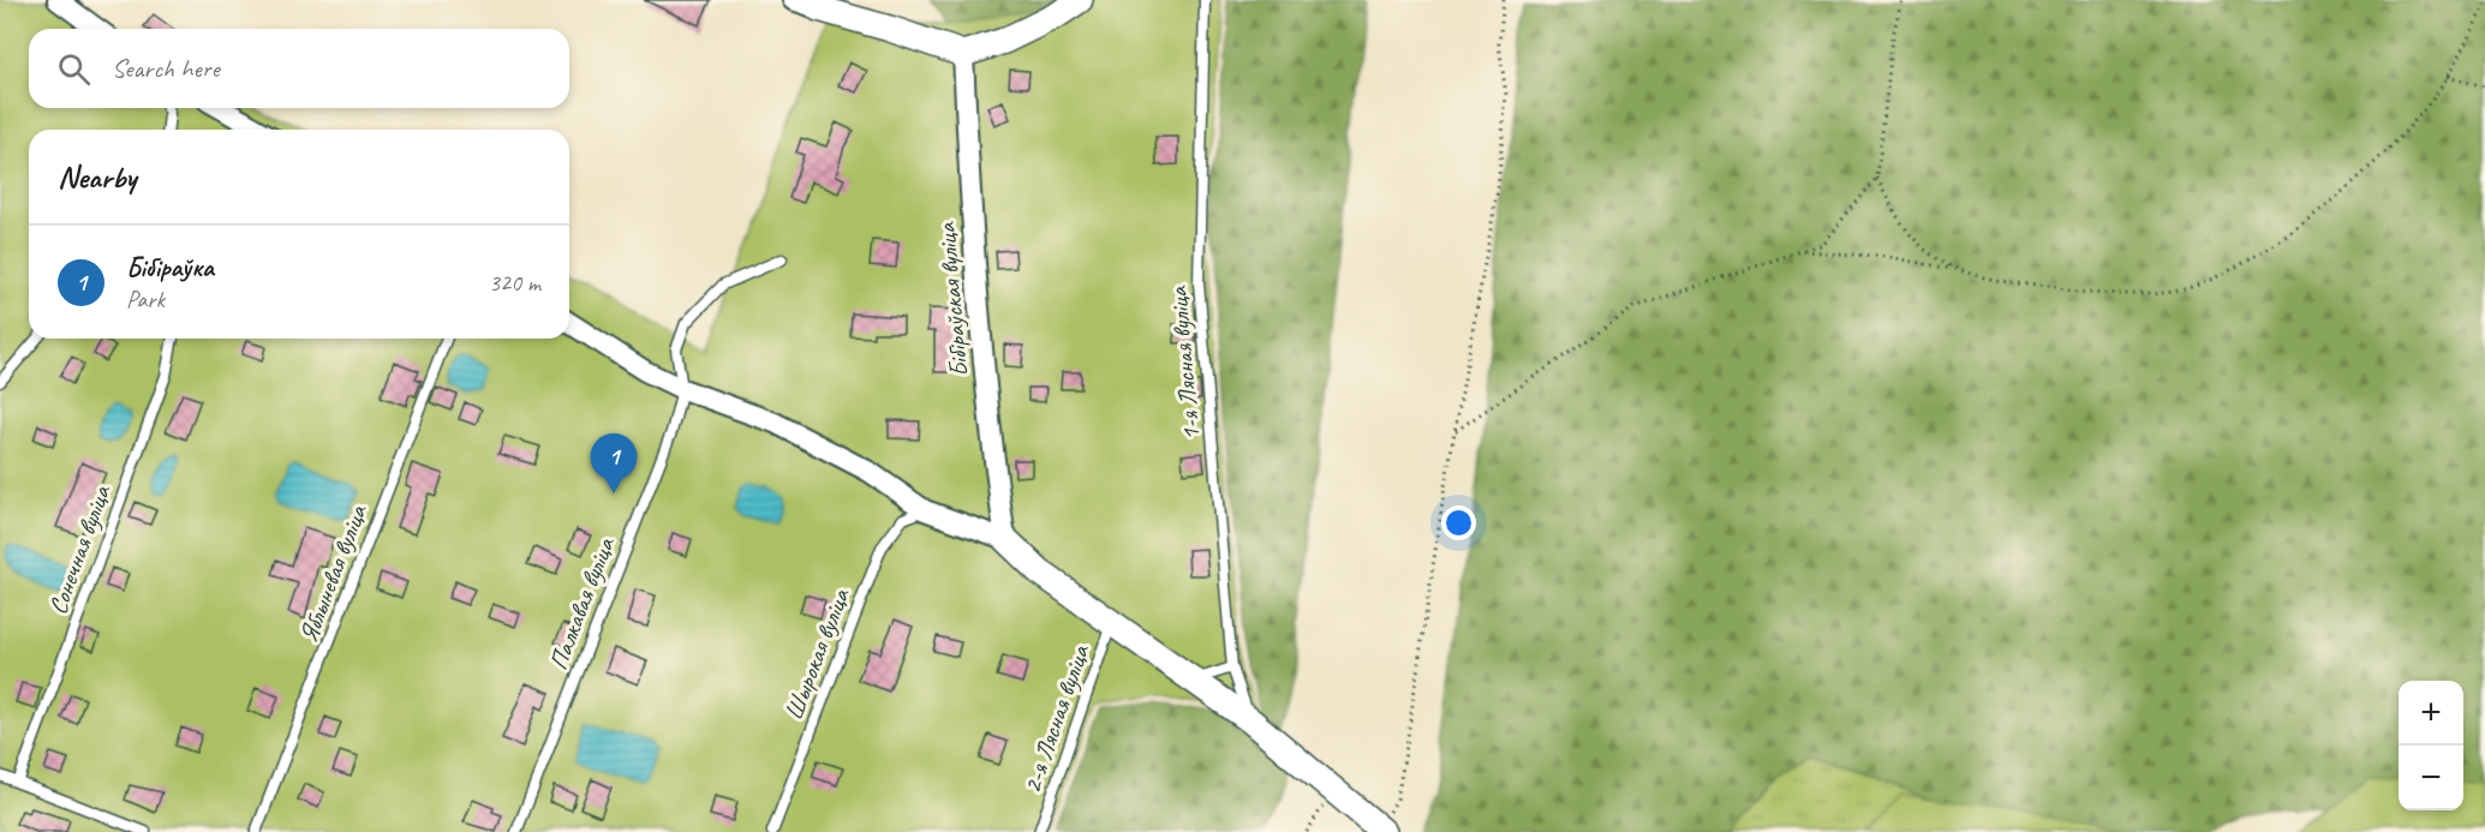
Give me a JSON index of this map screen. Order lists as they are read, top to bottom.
{
  "streets": {
    "street": ["Бібіраўская вуліца"],
    "lane": [
      "1-я Лясная вуліца",
      "Сонечная вуліца",
      "Яблыневая вуліца",
      "Палкавая вуліца",
      "Шырокая вуліца",
      "2-я Лясная вуліца"
    ]
  },
  "page": {
    "search": "Search here",
    "heading": "Nearby",
    "list": [
      {
        "mark": "1",
        "name": "Бібіраўка",
        "note": "Park",
        "value": "320 m"
      }
    ],
    "pins": "1",
    "map_buttons": ["+", "−"]
  }
}
